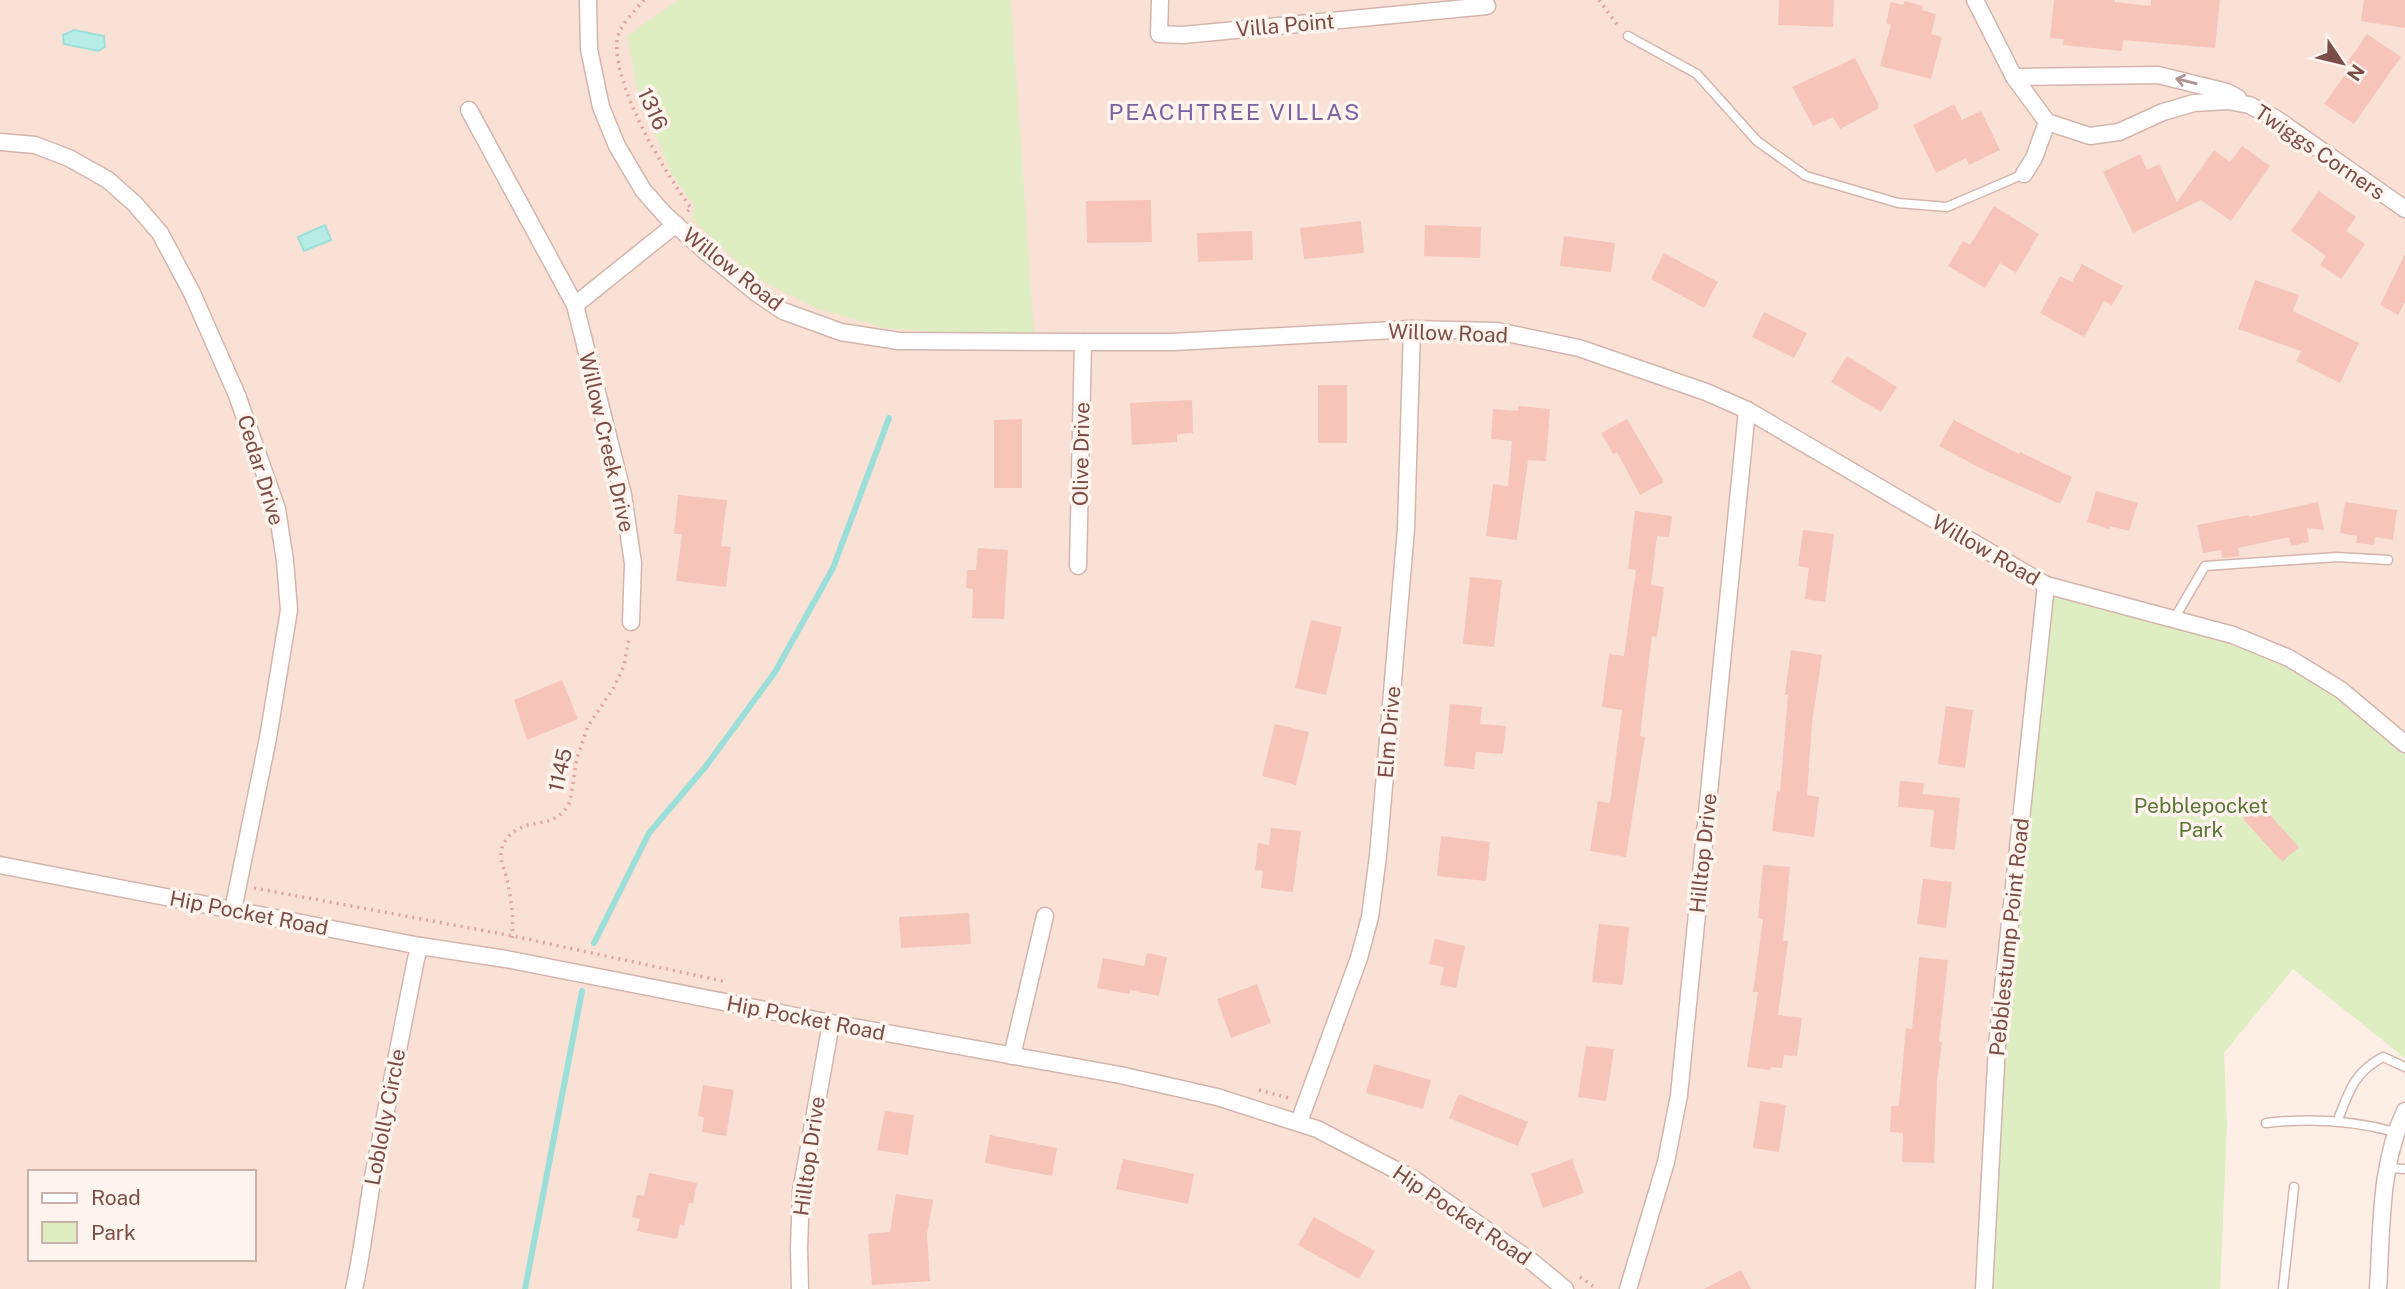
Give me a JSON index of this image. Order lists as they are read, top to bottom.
{
  "streets": {
    "street": [
      "Villa Point",
      "Twiggs Corners",
      "Willow Road",
      "Willow Creek Drive",
      "Olive Drive",
      "Cedar Drive",
      "Elm Drive",
      "Hilltop Drive",
      "Hip Pocket Road",
      "Pebblestump Point Road",
      "Loblolly Circle"
    ],
    "path": ["1316", "1145"]
  },
  "crossings": [
    ["1316", "Willow Road"],
    ["Willow Road", "Olive Drive"],
    ["Willow Road", "Elm Drive"],
    ["Willow Road", "Hilltop Drive"],
    ["Willow Road", "Pebblestump Point Road"],
    ["Willow Creek Drive", "1145"],
    ["Cedar Drive", "Hip Pocket Road"],
    ["Elm Drive", "Hip Pocket Road"],
    ["Hilltop Drive", "Hip Pocket Road"],
    ["Hip Pocket Road", "Loblolly Circle"]
  ],
  "districts": ["PEACHTREE VILLAS"],
  "parks": ["Pebblepocket Park"],
  "legend": ["Road", "Park"],
  "north": "bottom right"
}
